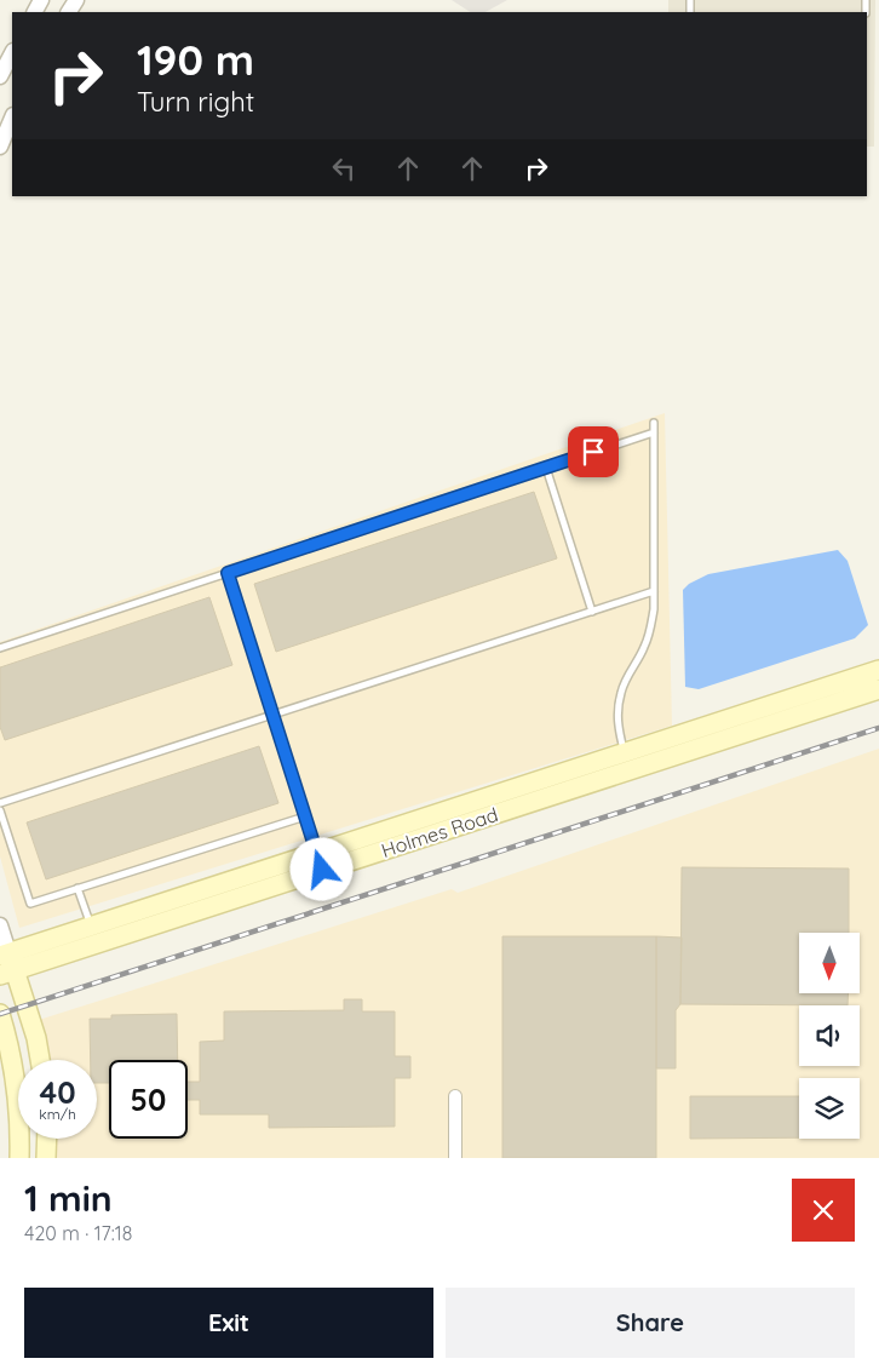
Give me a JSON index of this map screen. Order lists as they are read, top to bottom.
{
  "streets": {
    "main road": ["Holmes Road"]
  },
  "north": "bottom",
  "page": {
    "turn": ["190 m", "Turn right"],
    "speed": "40 km/h",
    "limit": "50",
    "heading": ["1 min", "420 m · 17:18"],
    "buttons": ["Exit", "Share"]
  }
}
